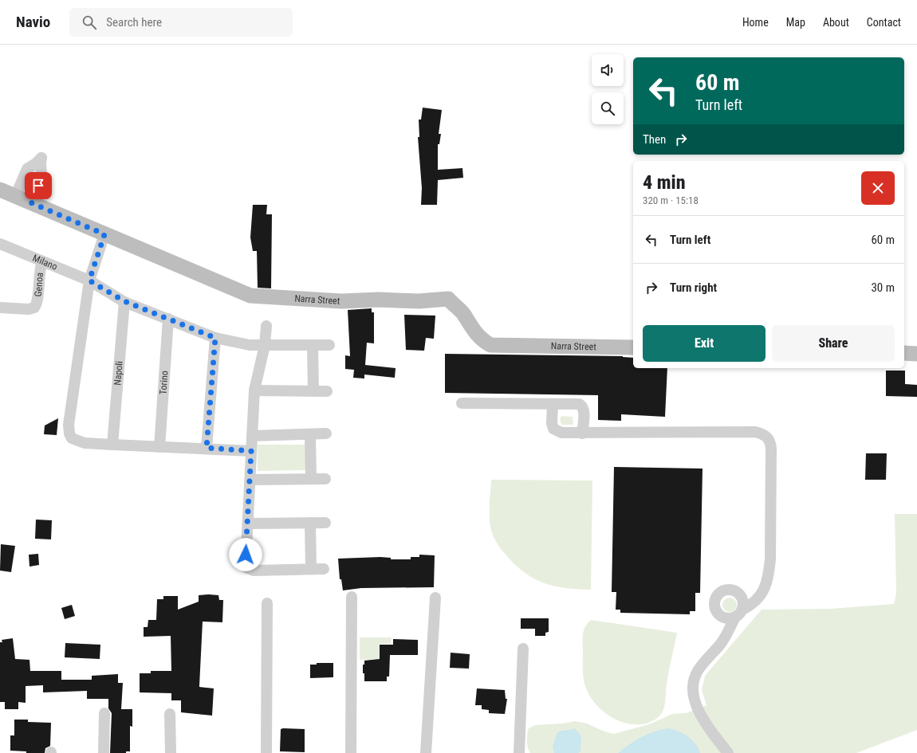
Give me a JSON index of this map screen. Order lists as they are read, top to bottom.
{
  "streets": {
    "street": [
      "Milano",
      "Genoa",
      "Narra Street",
      "Napoli",
      "Torino"
    ]
  },
  "crossings": [
    ["Milano", "Genoa"],
    ["Milano", "Napoli"],
    ["Milano", "Torino"]
  ],
  "page": {
    "header": "Navio",
    "search": "Search here",
    "nav": [
      "Home",
      "Map",
      "About",
      "Contact"
    ],
    "turn": ["60 m", "Turn left"],
    "then": "Then",
    "heading": ["4 min", "320 m · 15:18"],
    "list": [
      {
        "name": "Turn left",
        "value": "60 m"
      },
      {
        "name": "Turn right",
        "value": "30 m"
      }
    ],
    "buttons": ["Exit", "Share"]
  }
}
